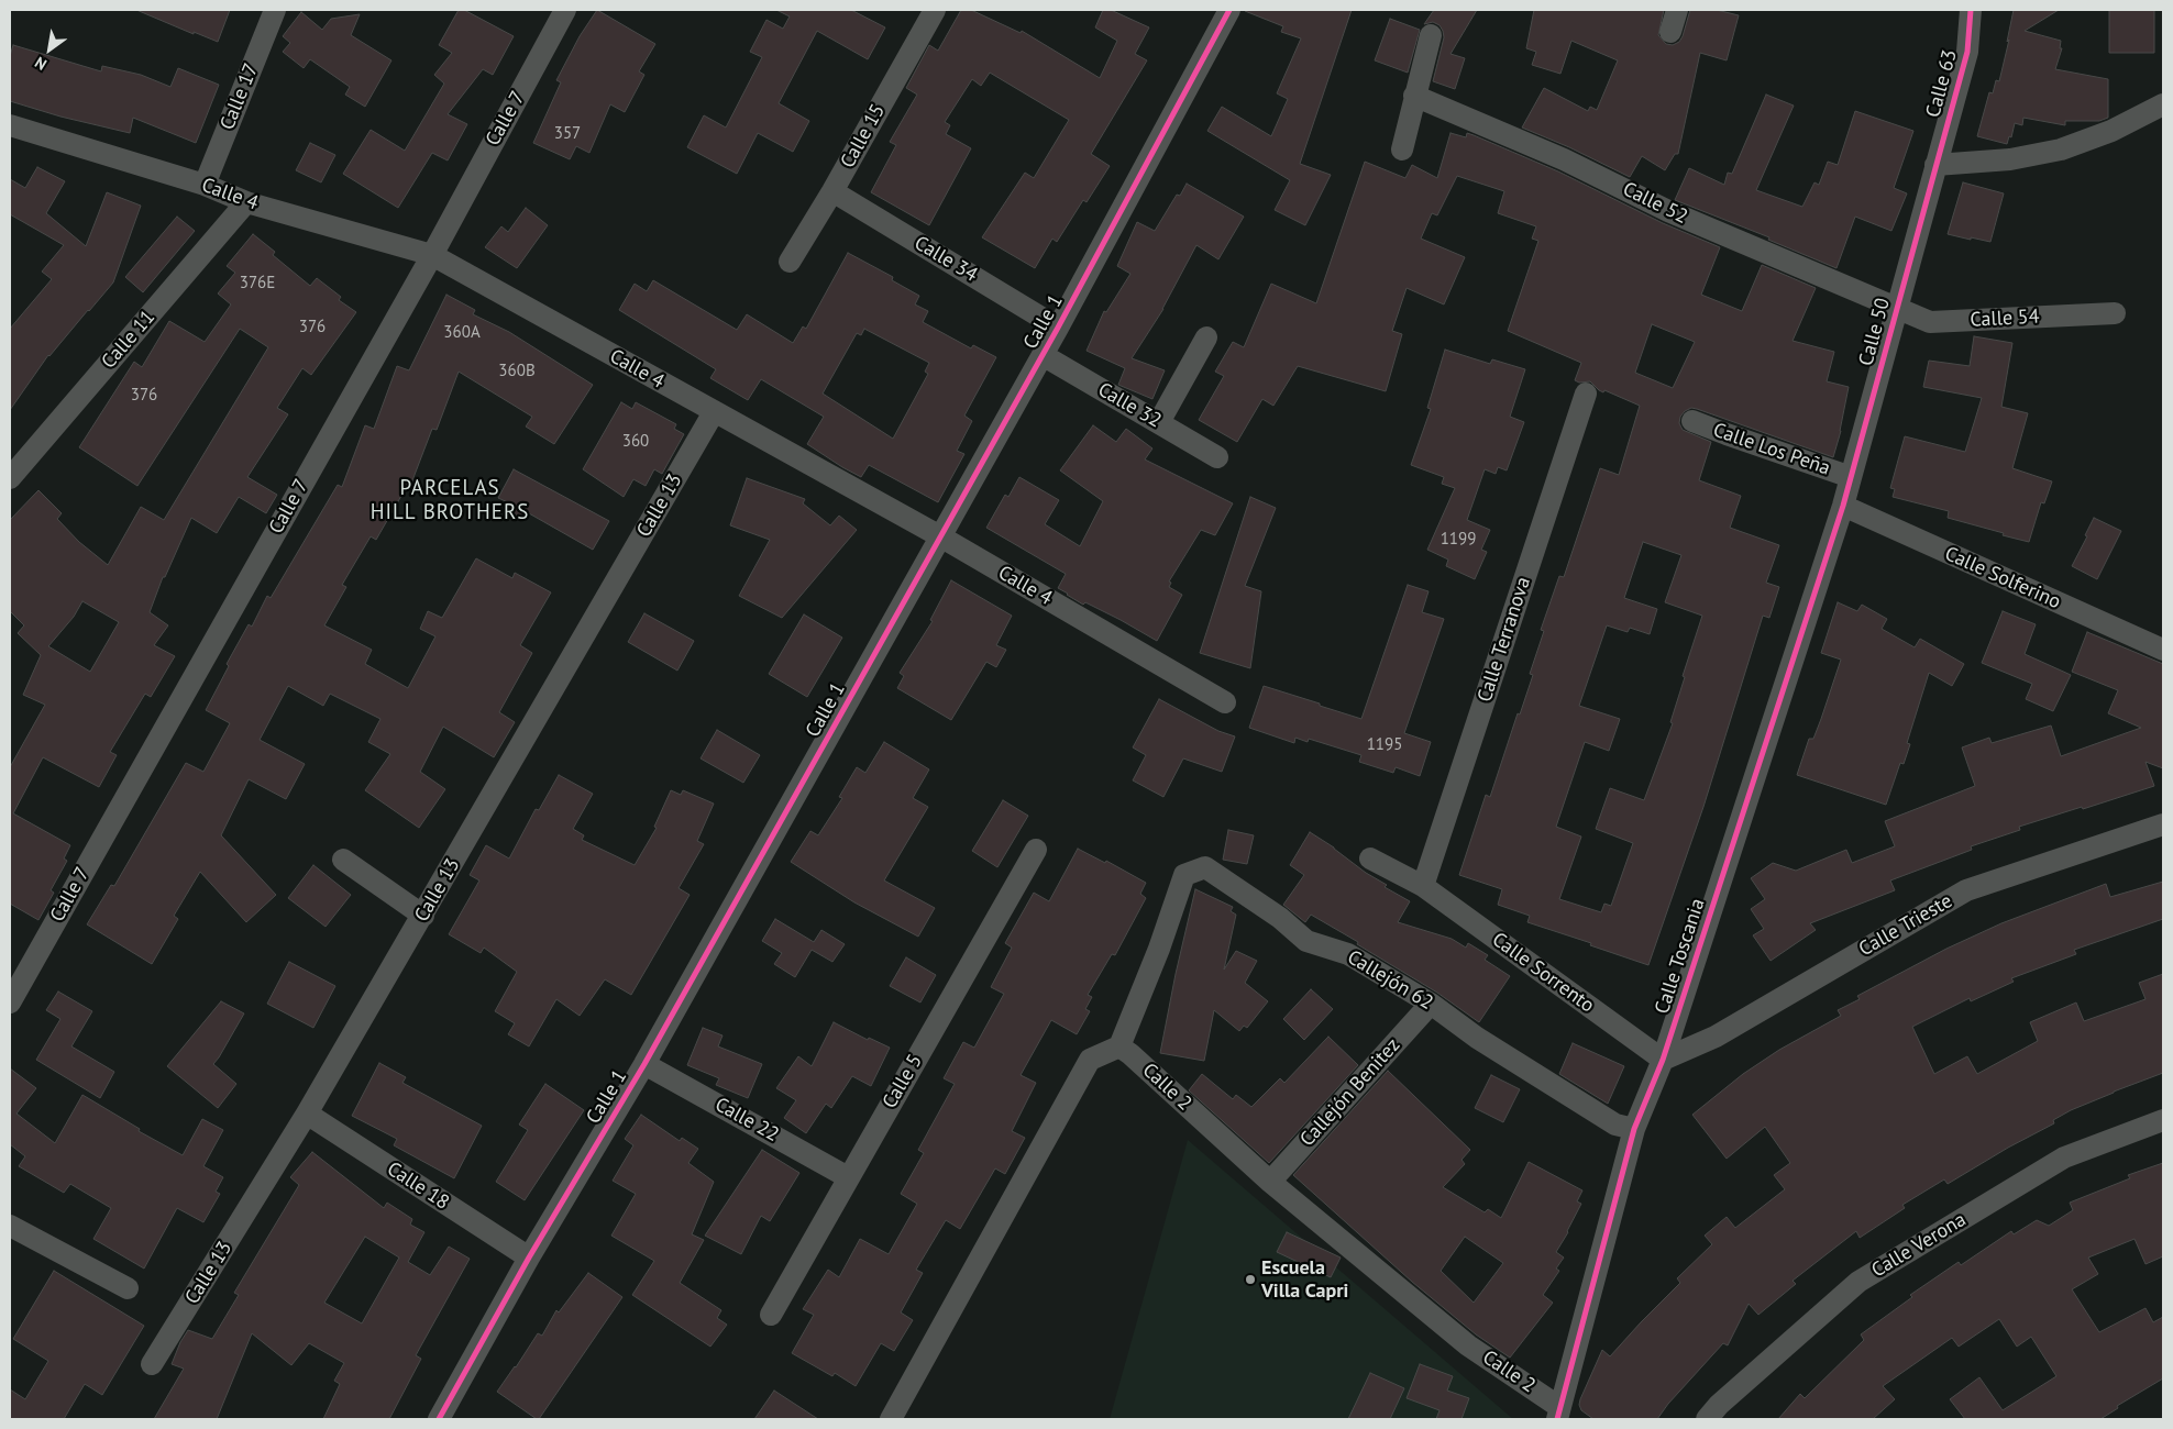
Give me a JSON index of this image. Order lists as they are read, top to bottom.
{
  "streets": {
    "street": [
      "Calle 63",
      "Calle 17",
      "Calle 7",
      "Calle 15",
      "Calle 4",
      "Calle 52",
      "Calle 34",
      "Calle 54",
      "Calle 1",
      "Calle 50",
      "Calle 11",
      "Calle 32",
      "Calle Los Peña",
      "Calle 13",
      "Calle Solferino",
      "Calle Terranova",
      "Calle Trieste",
      "Calle Toscania",
      "Calle Sorrento",
      "Callejón 62",
      "Calle 5",
      "Calle 2",
      "Callejón Benitez",
      "Calle 22",
      "Calle 18",
      "Calle Verona"
    ]
  },
  "crossings": [
    ["Calle 63", "Calle 50"],
    ["Calle 17", "Calle 4"],
    ["Calle 7", "Calle 4"],
    ["Calle 15", "Calle 34"],
    ["Calle 4", "Calle 1"],
    ["Calle 4", "Calle 11"],
    ["Calle 4", "Calle 13"],
    ["Calle 52", "Calle 54"],
    ["Calle 52", "Calle 50"],
    ["Calle 34", "Calle 1"],
    ["Calle 54", "Calle 50"],
    ["Calle 1", "Calle 32"],
    ["Calle 1", "Calle 22"],
    ["Calle 1", "Calle 18"],
    ["Calle 50", "Calle Los Peña"],
    ["Calle 50", "Calle Solferino"],
    ["Calle 50", "Calle Toscania"],
    ["Calle 13", "Calle 18"],
    ["Calle Solferino", "Calle Toscania"],
    ["Calle Terranova", "Calle Sorrento"],
    ["Calle Trieste", "Calle Toscania"],
    ["Calle Trieste", "Calle Sorrento"],
    ["Calle Toscania", "Calle Sorrento"],
    ["Calle Toscania", "Callejón 62"],
    ["Calle Toscania", "Calle 2"],
    ["Callejón 62", "Calle 2"],
    ["Callejón 62", "Callejón Benitez"],
    ["Calle 5", "Calle 22"],
    ["Calle 2", "Callejón Benitez"]
  ],
  "districts": ["PARCELAS HILL BROTHERS"],
  "places": ["Escuela Villa Capri"],
  "house_numbers": [
    "357",
    "376E",
    "376",
    "360A",
    "360B",
    "376",
    "360",
    "1199",
    "1195"
  ],
  "north": "bottom left"
}
